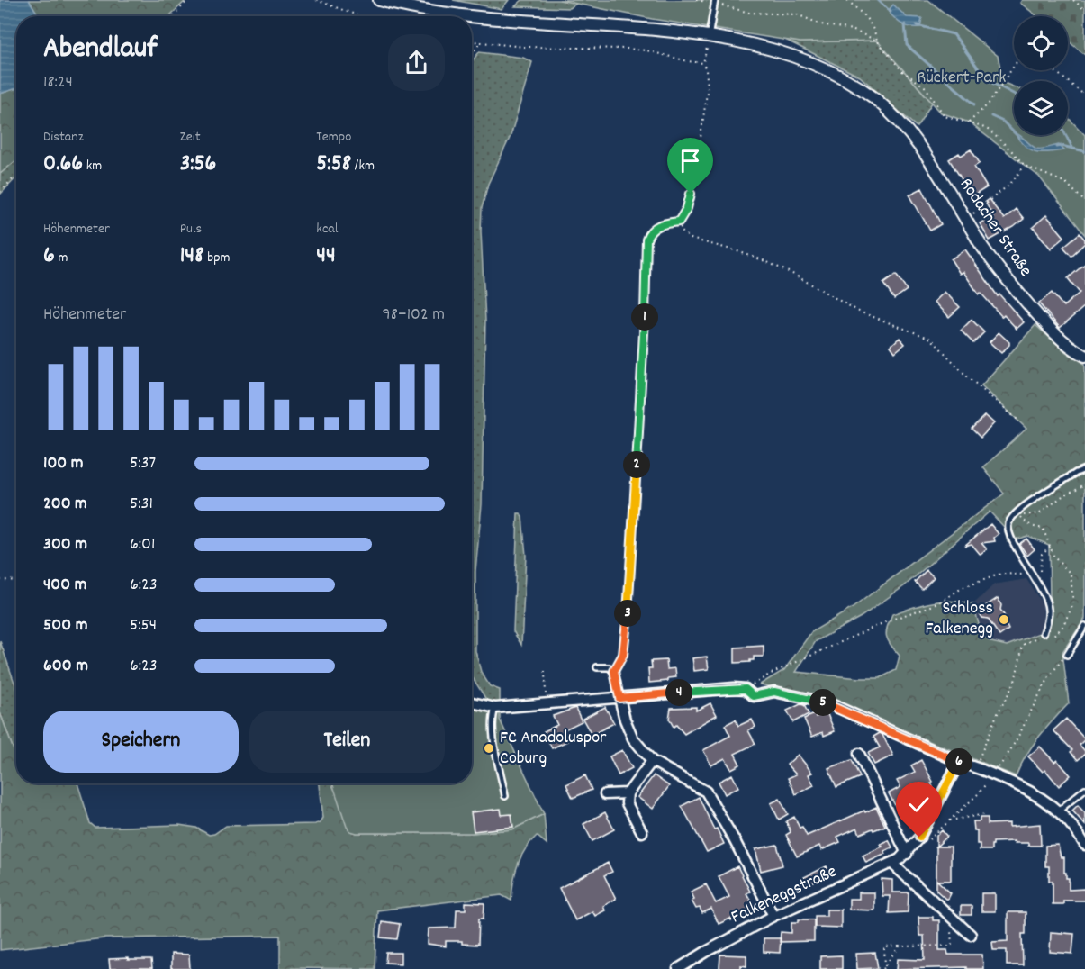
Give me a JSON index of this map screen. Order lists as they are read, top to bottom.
{
  "streets": {
    "street": ["Rodacher Straße", "Falkeneggstraße"]
  },
  "parks": ["Rückert-Park"],
  "places": ["Schloss Falkenegg", "FC Anadoluspor Coburg"],
  "page": {
    "heading": ["Abendlauf", "18:24"],
    "stats": [
      ["Distanz", "0.66 km"],
      ["Zeit", "3:56"],
      ["Tempo", "5:58 /km"],
      ["Höhenmeter", "6 m"],
      ["Puls", "148 bpm"],
      ["kcal", "44"]
    ],
    "chart": ["Höhenmeter", "98–102 m"],
    "pins": [
      "1",
      "2",
      "3",
      "4",
      "5",
      "6"
    ],
    "list": [
      {
        "name": "100 m",
        "note": "5:37"
      },
      {
        "name": "200 m",
        "note": "5:31"
      },
      {
        "name": "300 m",
        "note": "6:01"
      },
      {
        "name": "400 m",
        "note": "6:23"
      },
      {
        "name": "500 m",
        "note": "5:54"
      },
      {
        "name": "600 m",
        "note": "6:23"
      }
    ],
    "buttons": ["Speichern", "Teilen"]
  }
}
